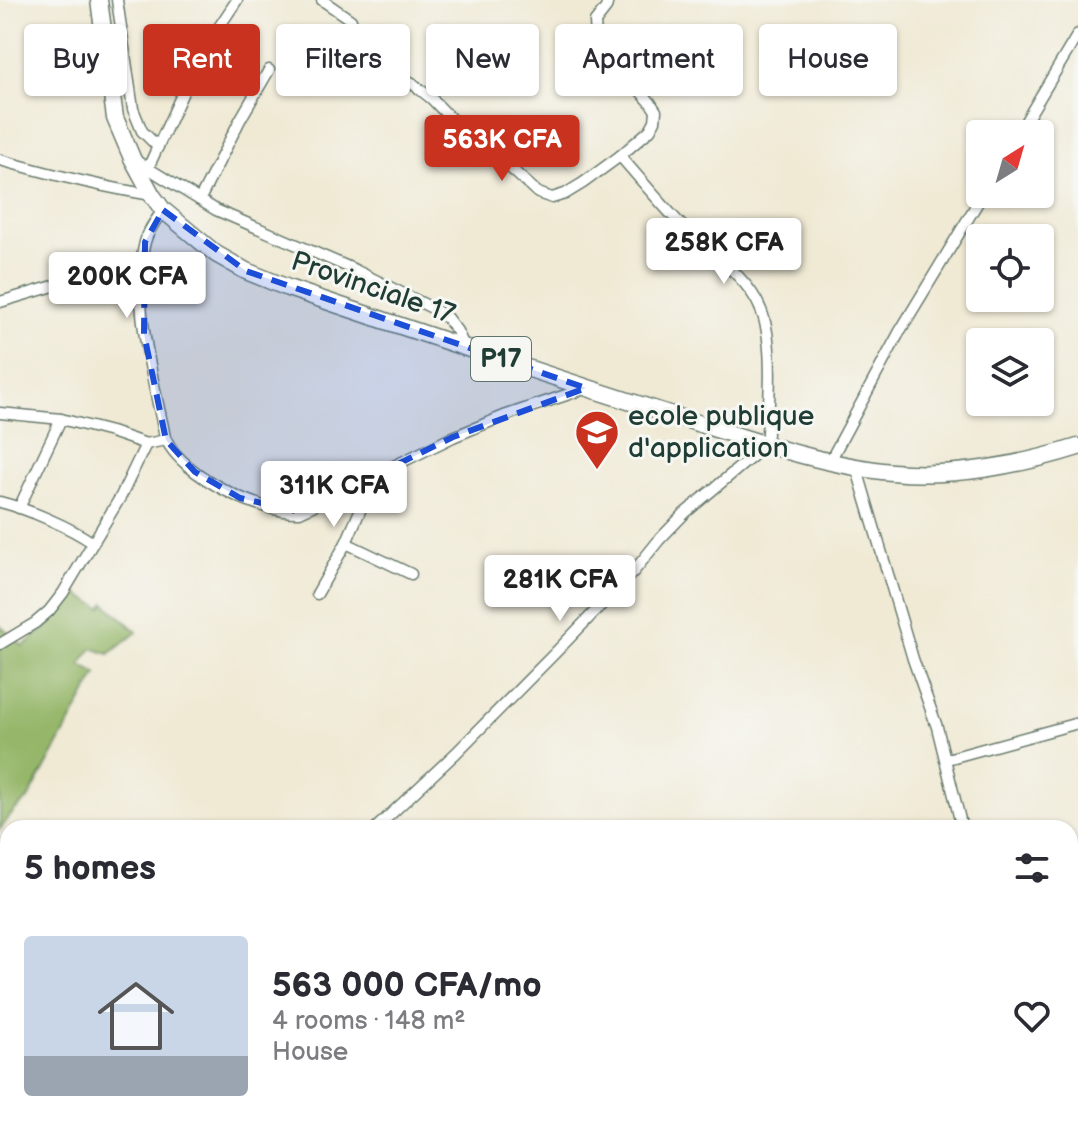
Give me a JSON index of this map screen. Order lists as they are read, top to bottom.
{
  "streets": {
    "main road": ["Provinciale 17", "P17"]
  },
  "places": {
    "school or university": ["ecole publique d'application"]
  },
  "north": "top right",
  "page": {
    "chip": [
      "Buy",
      "Rent",
      "Filters",
      "New",
      "Apartment",
      "House"
    ],
    "price": [
      "563K CFA",
      "258K CFA",
      "200K CFA",
      "311K CFA",
      "281K CFA"
    ],
    "heading": "5 homes",
    "list": [
      {
        "name": "563 000 CFA/mo",
        "note": "4 rooms · 148 m² · House"
      }
    ]
  }
}
